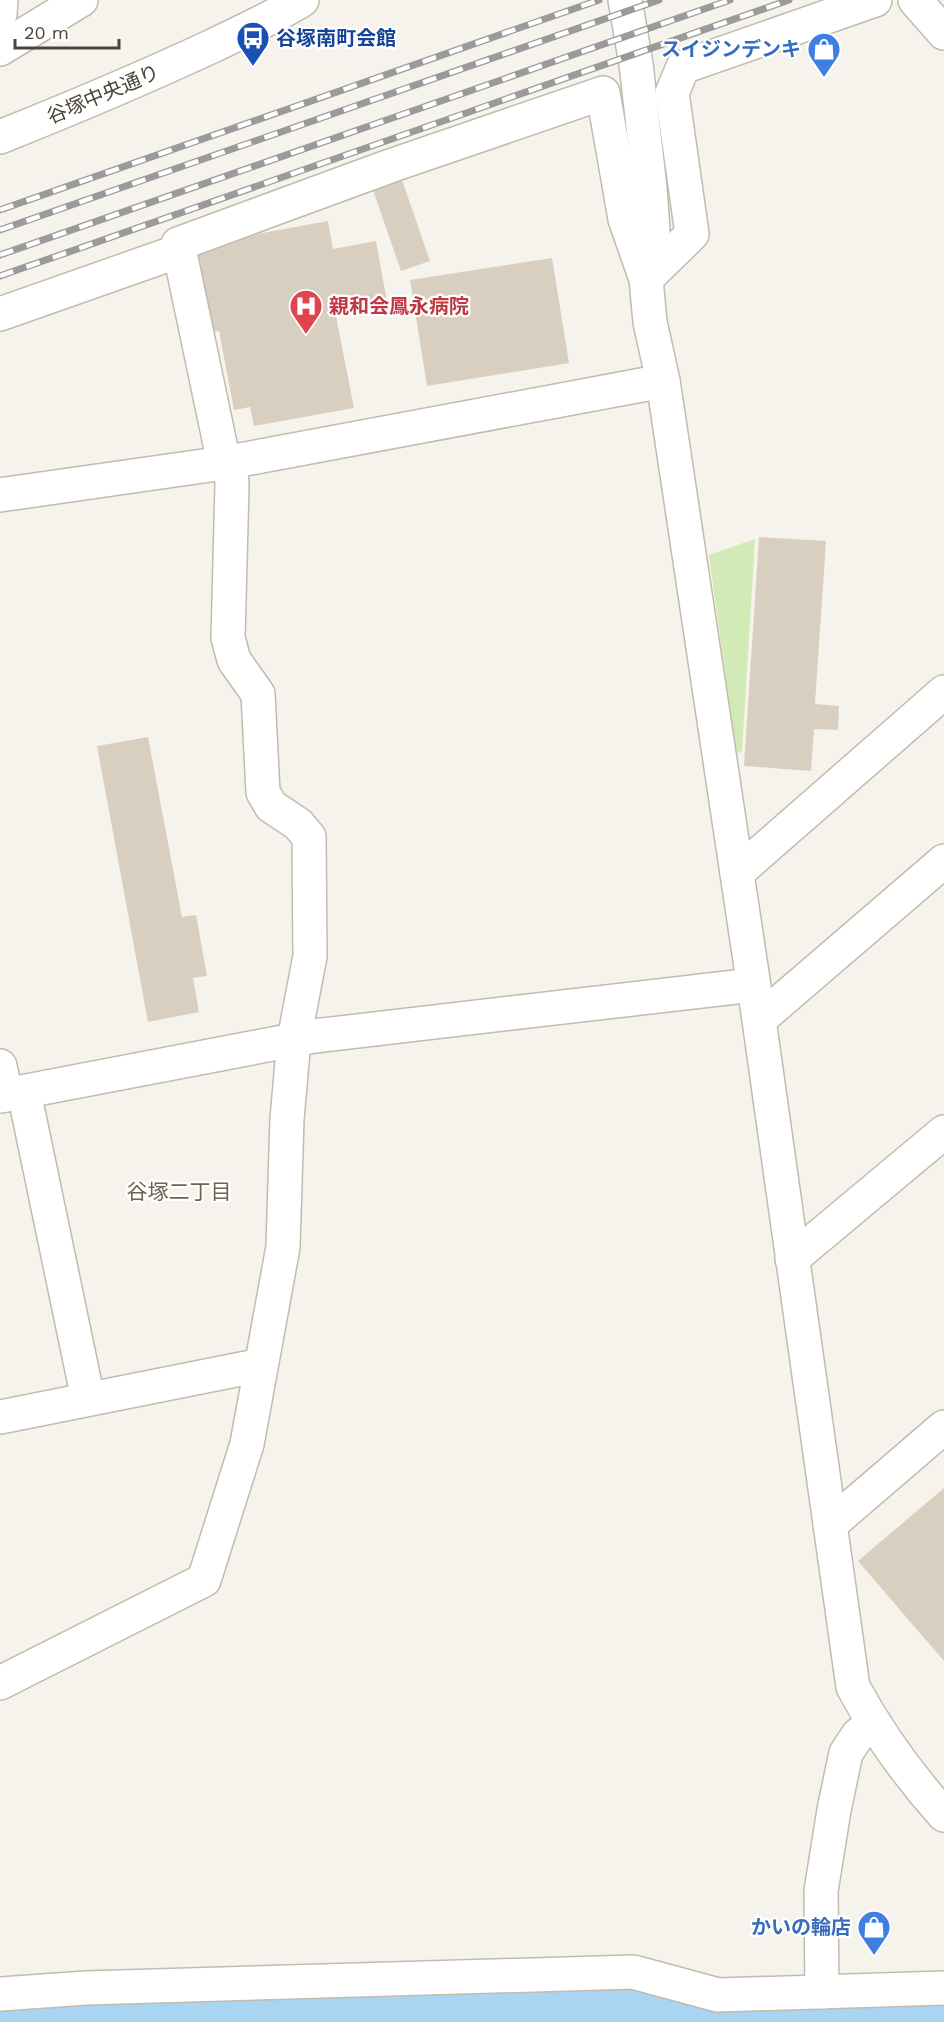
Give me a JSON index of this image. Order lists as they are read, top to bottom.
{
  "streets": {
    "street": ["谷塚中央通り"]
  },
  "districts": ["谷塚二丁目"],
  "places": {
    "bus stop": ["谷塚南町会館"],
    "shop": ["スイジンデンキ", "かいの輪店"],
    "hospital": ["親和会鳳永病院"]
  },
  "scale_bar": "20 m"
}
